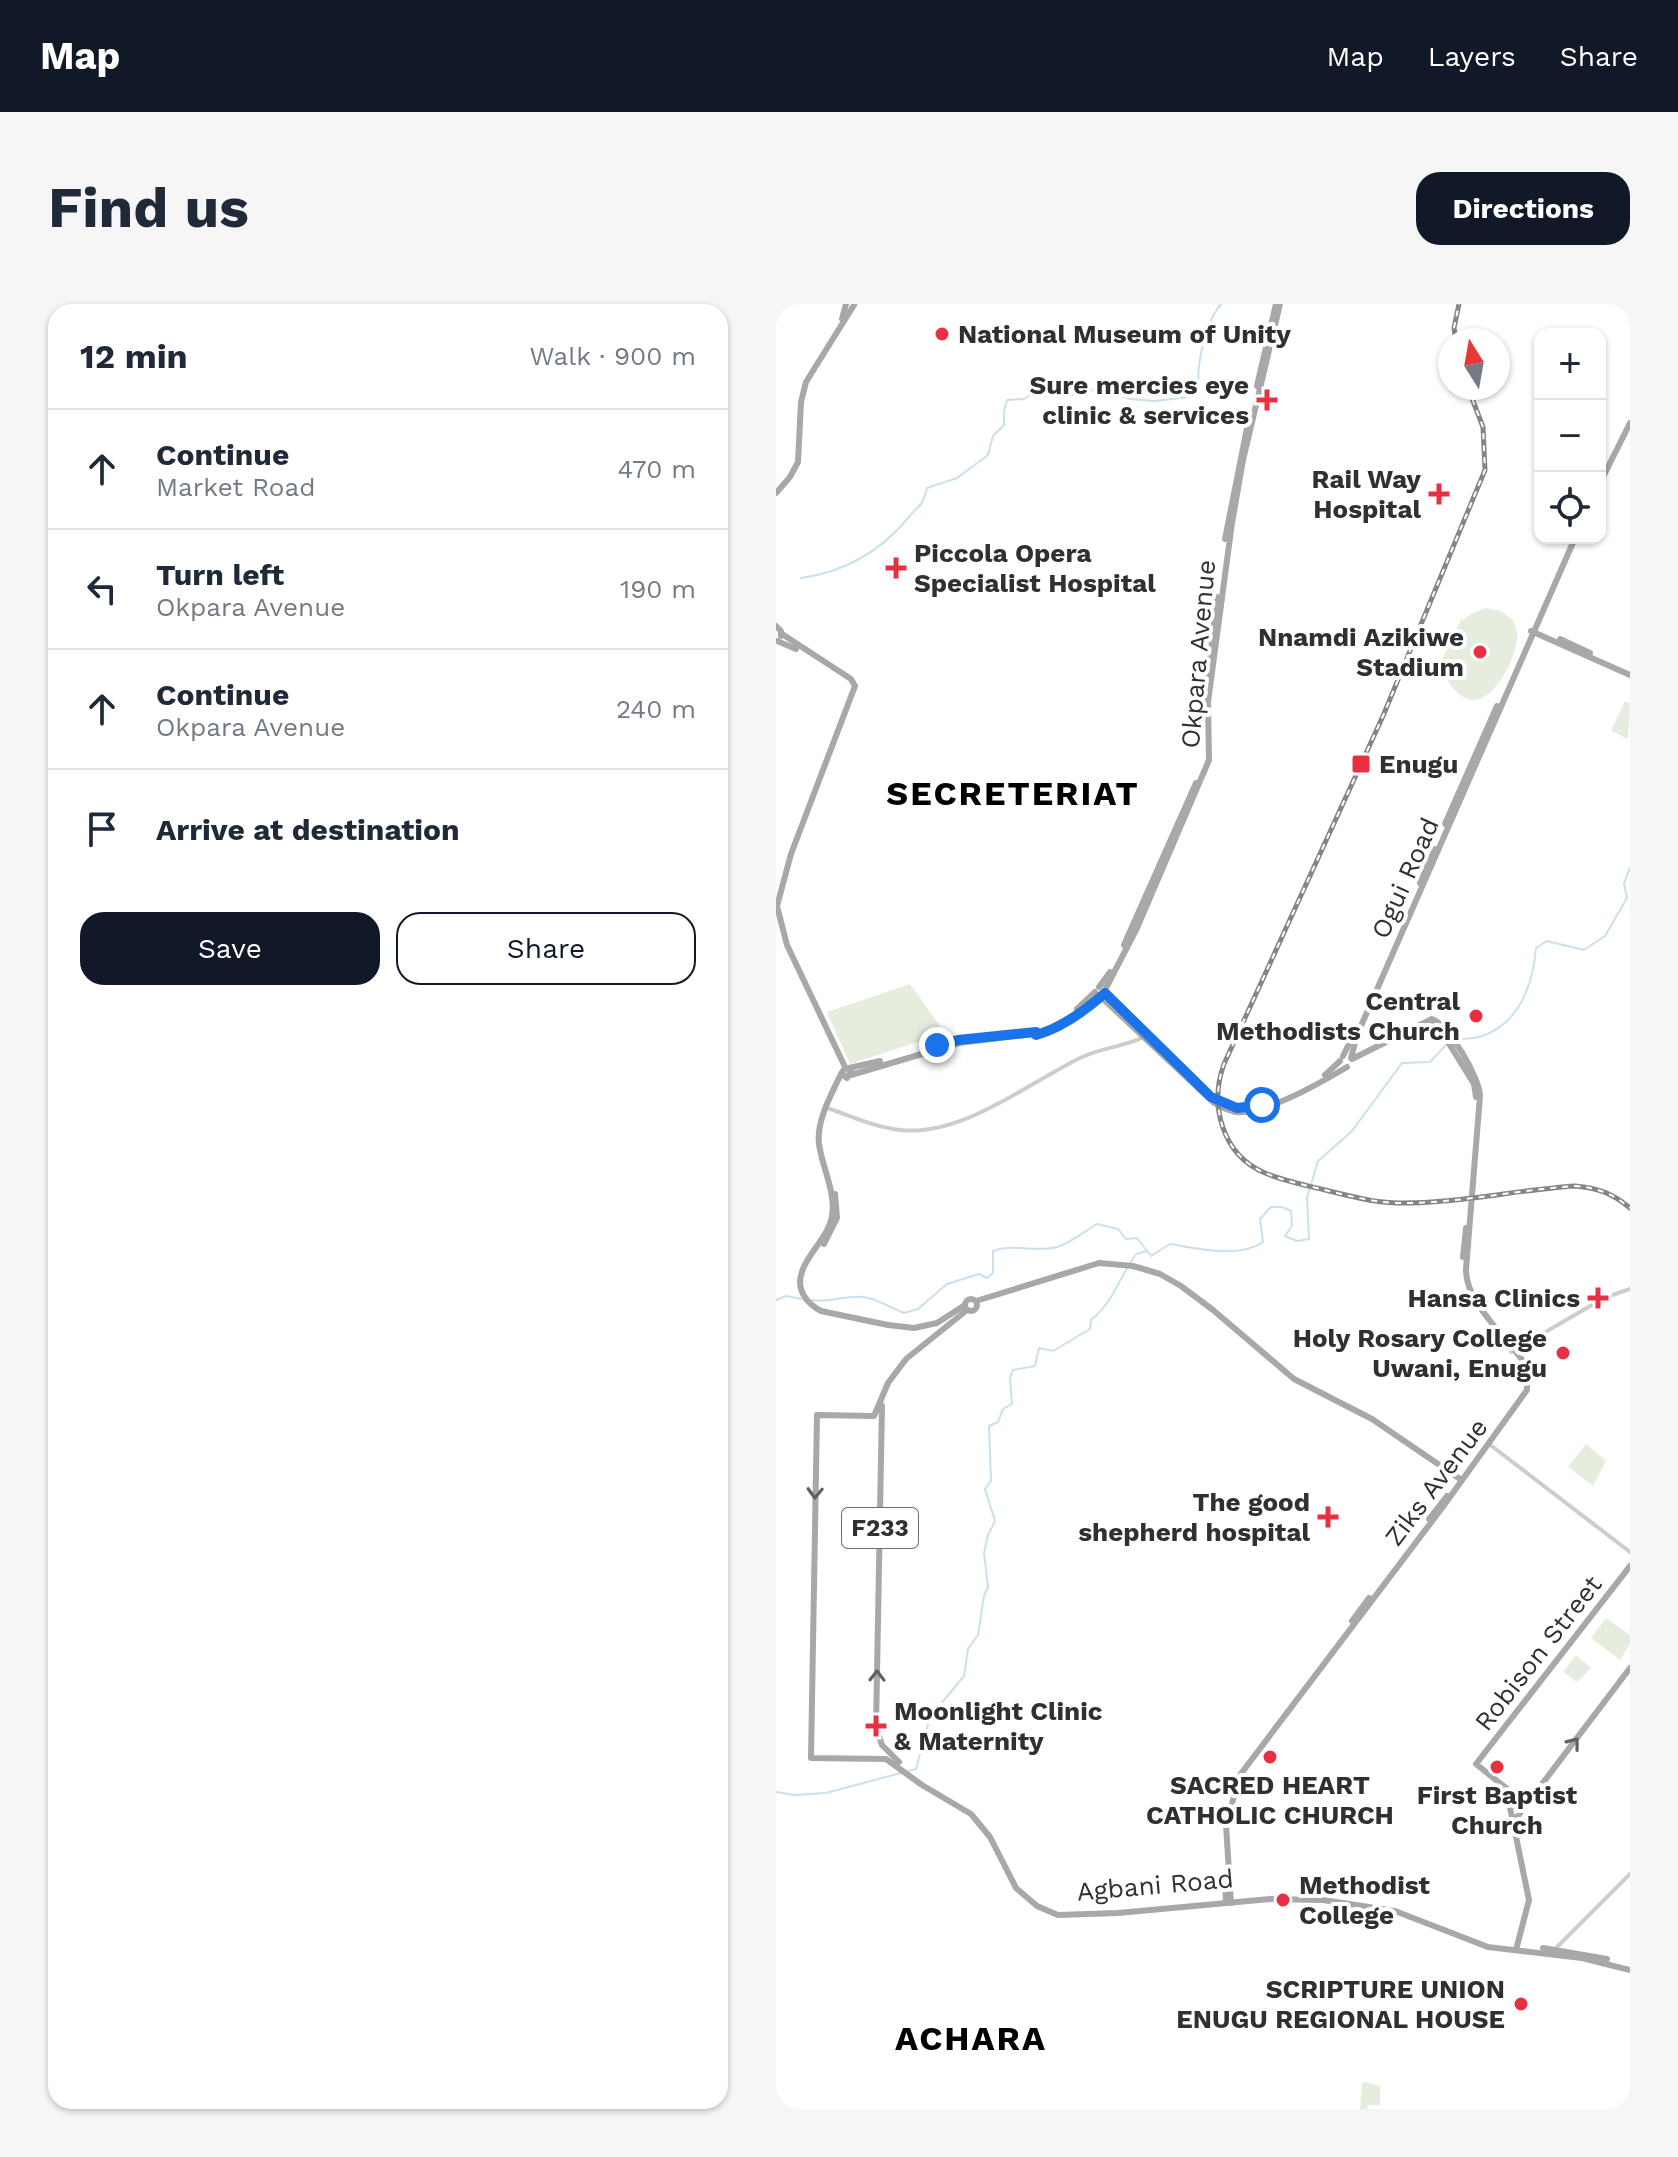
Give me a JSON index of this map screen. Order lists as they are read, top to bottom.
{
  "streets": {
    "main road": [
      "Okpara Avenue",
      "Ogui Road",
      "Ziks Avenue",
      "F233",
      "Robison Street",
      "Agbani Road"
    ]
  },
  "crossings": [
    ["Ogui Road", "Ziks Avenue"],
    ["Ziks Avenue", "F233"],
    ["Ziks Avenue", "Agbani Road"],
    ["F233", "Agbani Road"]
  ],
  "districts": ["SECRETERIAT", "ACHARA"],
  "places": {
    "other": [
      "National Museum of Unity",
      "Nnamdi Azikiwe Stadium",
      "Central Methodists Church",
      "Holy Rosary College Uwani, Enugu",
      "SACRED HEART CATHOLIC CHURCH",
      "First Baptist Church",
      "Methodist College",
      "SCRIPTURE UNION ENUGU REGIONAL HOUSE"
    ],
    "health": [
      "Sure mercies eye clinic & services",
      "Rail Way Hospital",
      "Piccola Opera Specialist Hospital",
      "Hansa Clinics",
      "The good shepherd hospital",
      "Moonlight Clinic & Maternity"
    ],
    "transit": ["Enugu"]
  },
  "north": "top",
  "page": {
    "header": "Map",
    "nav": ["Map", "Layers", "Share"],
    "buttons": [
      "Directions",
      ["Save", "Share"]
    ],
    "title": "Find us",
    "heading": ["12 min", "Walk · 900 m"],
    "map_buttons": ["+", "−"],
    "list": [
      ["Continue", "Market Road", "470 m"],
      ["Turn left", "Okpara Avenue", "190 m"],
      ["Continue", "Okpara Avenue", "240 m"],
      "Arrive at destination"
    ]
  }
}
